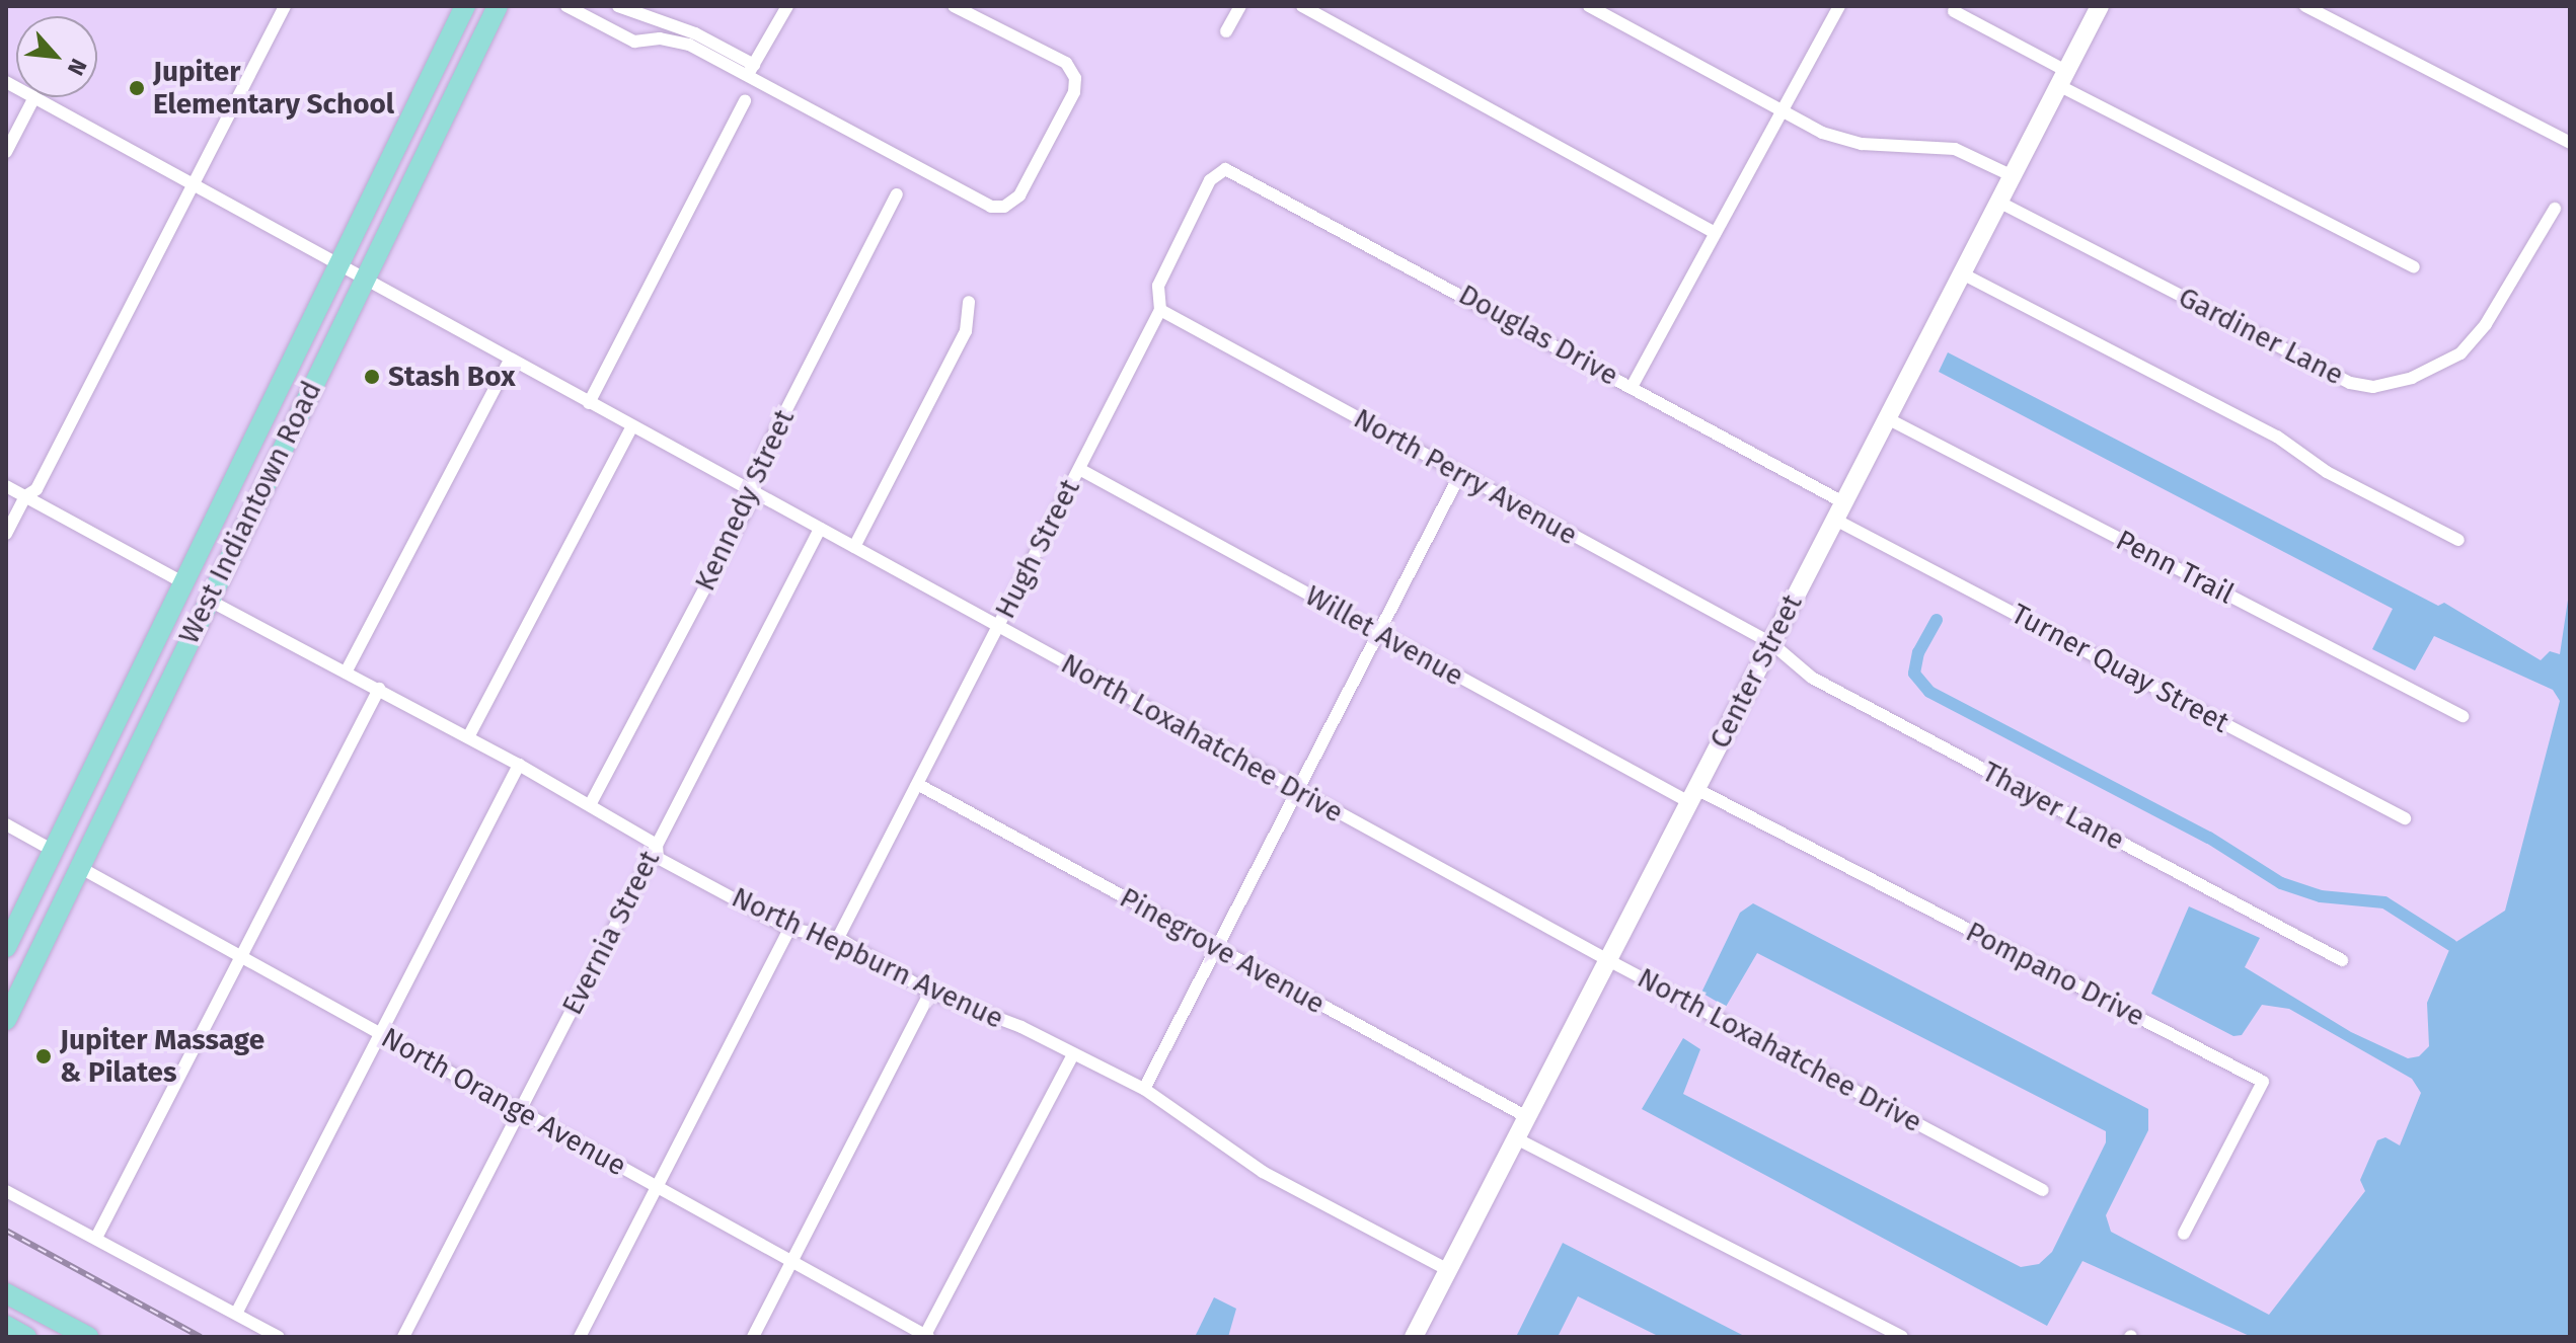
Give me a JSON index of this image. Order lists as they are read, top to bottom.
{
  "streets": {
    "main road": ["West Indiantown Road"],
    "street": [
      "Douglas Drive",
      "Gardiner Lane",
      "North Perry Avenue",
      "Kennedy Street",
      "Hugh Street",
      "Penn Trail",
      "Willet Avenue",
      "Turner Quay Street",
      "Center Street",
      "North Loxahatchee Drive",
      "Thayer Lane",
      "Evernia Street",
      "Pinegrove Avenue",
      "North Hepburn Avenue",
      "Pompano Drive",
      "North Orange Avenue"
    ]
  },
  "crossings": [
    ["Douglas Drive", "Hugh Street"],
    ["Douglas Drive", "Turner Quay Street"],
    ["Douglas Drive", "Center Street"],
    ["Gardiner Lane", "Center Street"],
    ["North Perry Avenue", "Hugh Street"],
    ["North Perry Avenue", "Center Street"],
    ["North Perry Avenue", "Thayer Lane"],
    ["Kennedy Street", "North Loxahatchee Drive"],
    ["Kennedy Street", "North Hepburn Avenue"],
    ["West Indiantown Road", "North Loxahatchee Drive"],
    ["West Indiantown Road", "North Hepburn Avenue"],
    ["West Indiantown Road", "North Orange Avenue"],
    ["Hugh Street", "Willet Avenue"],
    ["Hugh Street", "North Loxahatchee Drive"],
    ["Hugh Street", "Pinegrove Avenue"],
    ["Hugh Street", "North Hepburn Avenue"],
    ["Penn Trail", "Center Street"],
    ["Willet Avenue", "Center Street"],
    ["Willet Avenue", "Pompano Drive"],
    ["Turner Quay Street", "Center Street"],
    ["Center Street", "North Loxahatchee Drive"],
    ["Center Street", "Thayer Lane"],
    ["Center Street", "Pinegrove Avenue"],
    ["Center Street", "North Hepburn Avenue"],
    ["Center Street", "Pompano Drive"],
    ["North Loxahatchee Drive", "Evernia Street"],
    ["Evernia Street", "North Hepburn Avenue"],
    ["Evernia Street", "North Orange Avenue"]
  ],
  "places": ["Jupiter Elementary School", "Stash Box", "Jupiter Massage & Pilates"],
  "north": "bottom right"
}
